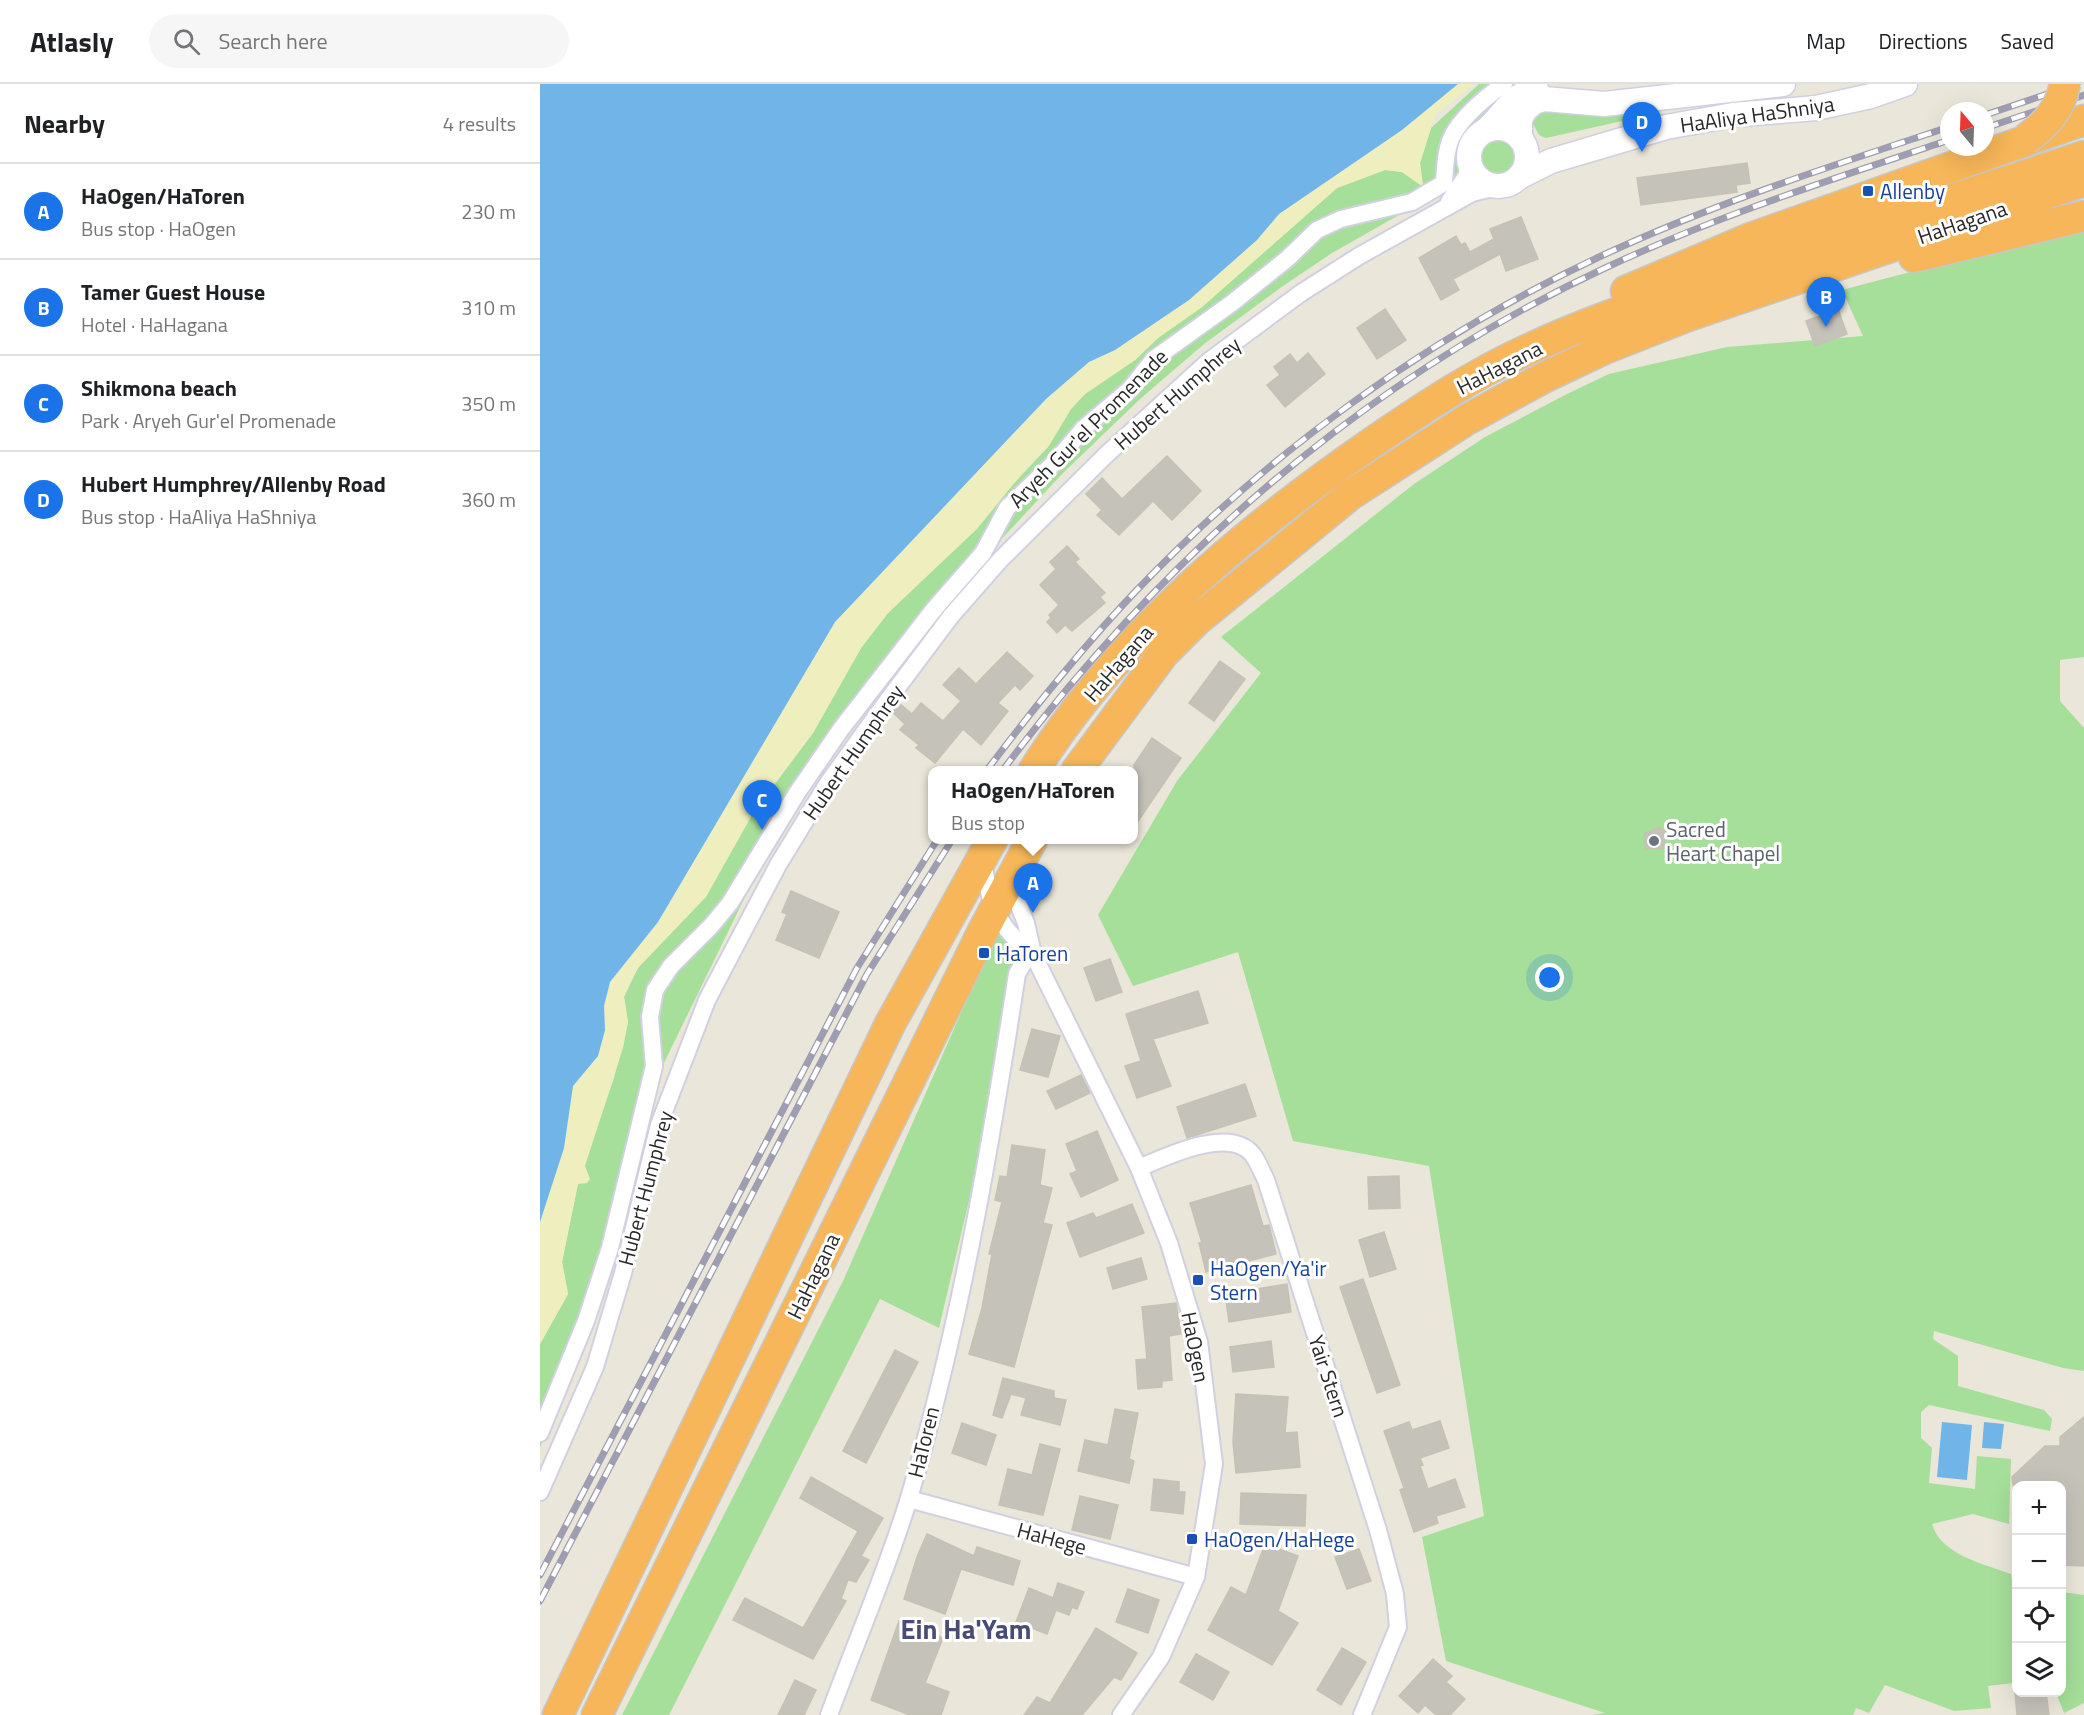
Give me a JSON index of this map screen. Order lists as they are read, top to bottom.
{
  "streets": {
    "highway": ["HaHagana"],
    "street": [
      "HaAliya HaShniya",
      "Hubert Humphrey",
      "Aryeh Gur'el Promenade",
      "HaOgen",
      "Yair Stern",
      "HaToren",
      "HaHege"
    ]
  },
  "crossings": [
    ["HaAliya HaShniya", "Hubert Humphrey"],
    ["HaHagana", "HaOgen"],
    ["HaOgen", "Yair Stern"],
    ["HaOgen", "HaToren"],
    ["HaOgen", "HaHege"],
    ["HaToren", "HaHege"]
  ],
  "districts": ["Ein Ha'Yam"],
  "places": {
    "transit": [
      "Allenby",
      "HaToren",
      "HaOgen/Ya'ir Stern",
      "HaOgen/HaHege"
    ],
    "other": ["Sacred Heart Chapel"]
  },
  "north": "top",
  "page": {
    "header": "Atlasly",
    "search": "Search here",
    "nav": ["Map", "Directions", "Saved"],
    "heading": ["Nearby", "4 results"],
    "pins": [
      "D",
      "B",
      "C",
      "A"
    ],
    "list": [
      {
        "mark": "A",
        "name": "HaOgen/HaToren",
        "note": "Bus stop · HaOgen",
        "value": "230 m"
      },
      {
        "mark": "B",
        "name": "Tamer Guest House",
        "note": "Hotel · HaHagana",
        "value": "310 m"
      },
      {
        "mark": "C",
        "name": "Shikmona beach",
        "note": "Park · Aryeh Gur'el Promenade",
        "value": "350 m"
      },
      {
        "mark": "D",
        "name": "Hubert Humphrey/Allenby Road",
        "note": "Bus stop · HaAliya HaShniya",
        "value": "360 m"
      }
    ],
    "popup": ["HaOgen/HaToren", "Bus stop"],
    "map_buttons": ["+", "−"]
  }
}
